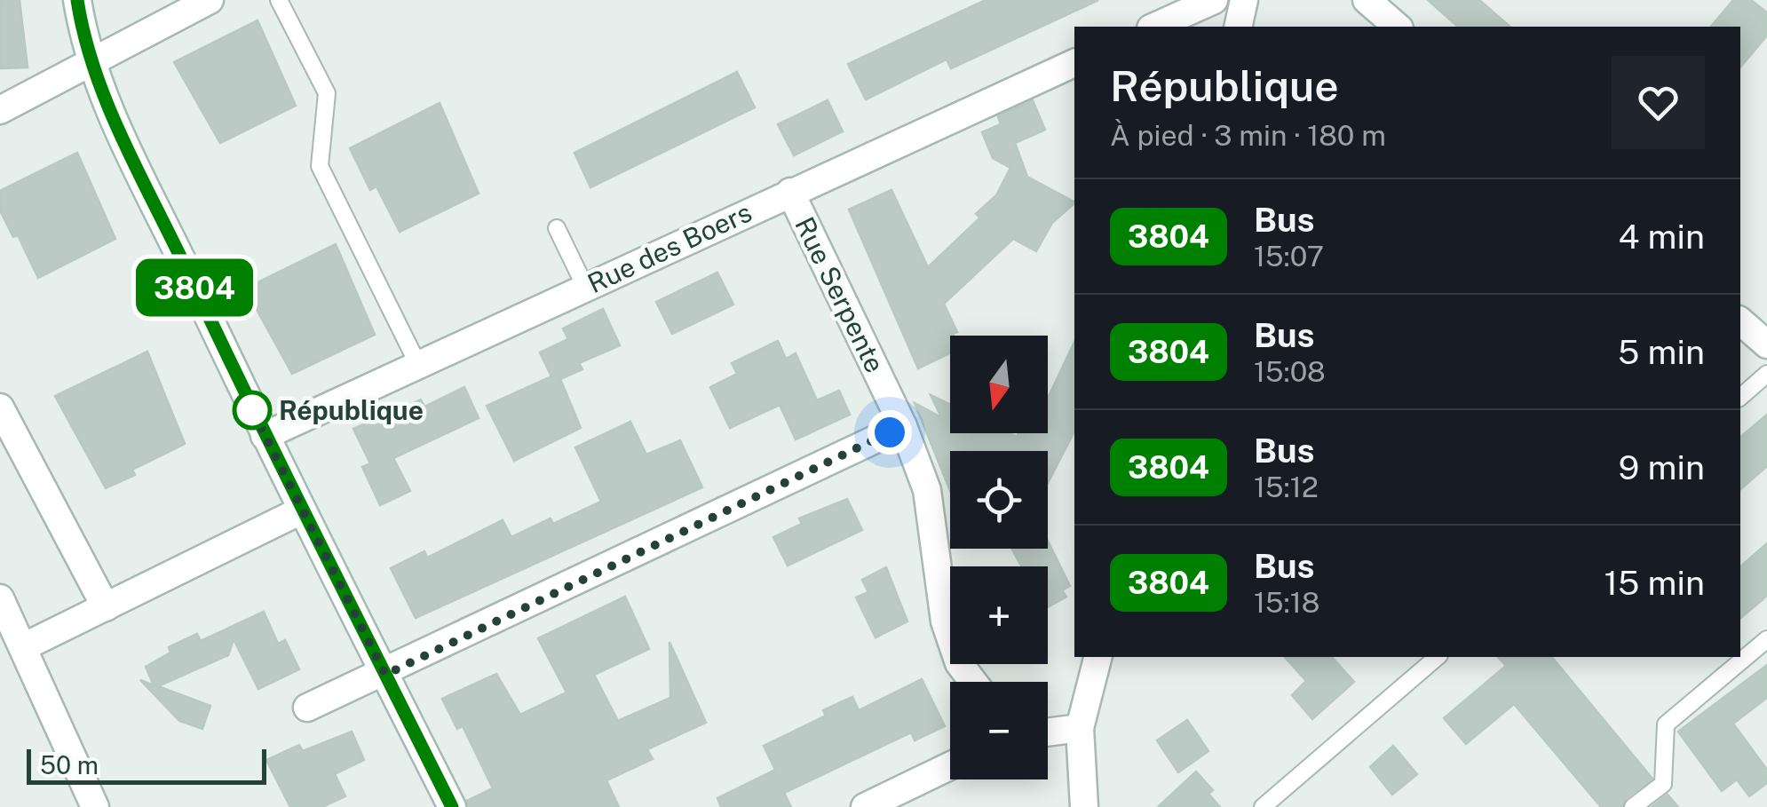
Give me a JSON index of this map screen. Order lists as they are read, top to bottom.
{
  "streets": {
    "street": ["Rue des Boers", "Rue Serpente"]
  },
  "crossings": [
    ["Rue des Boers", "Rue Serpente"]
  ],
  "places": ["République"],
  "lines": ["bus line 3804"],
  "scale_bar": "50 m",
  "north": "bottom",
  "page": {
    "on_map": "3804",
    "heading": ["République", "À pied · 3 min · 180 m"],
    "list": [
      {
        "mark": "3804",
        "name": "Bus",
        "note": "15:07",
        "value": "4 min"
      },
      {
        "mark": "3804",
        "name": "Bus",
        "note": "15:08",
        "value": "5 min"
      },
      {
        "mark": "3804",
        "name": "Bus",
        "note": "15:12",
        "value": "9 min"
      },
      {
        "mark": "3804",
        "name": "Bus",
        "note": "15:18",
        "value": "15 min"
      }
    ],
    "map_buttons": ["+", "−"],
    "scale": "50 m"
  }
}
